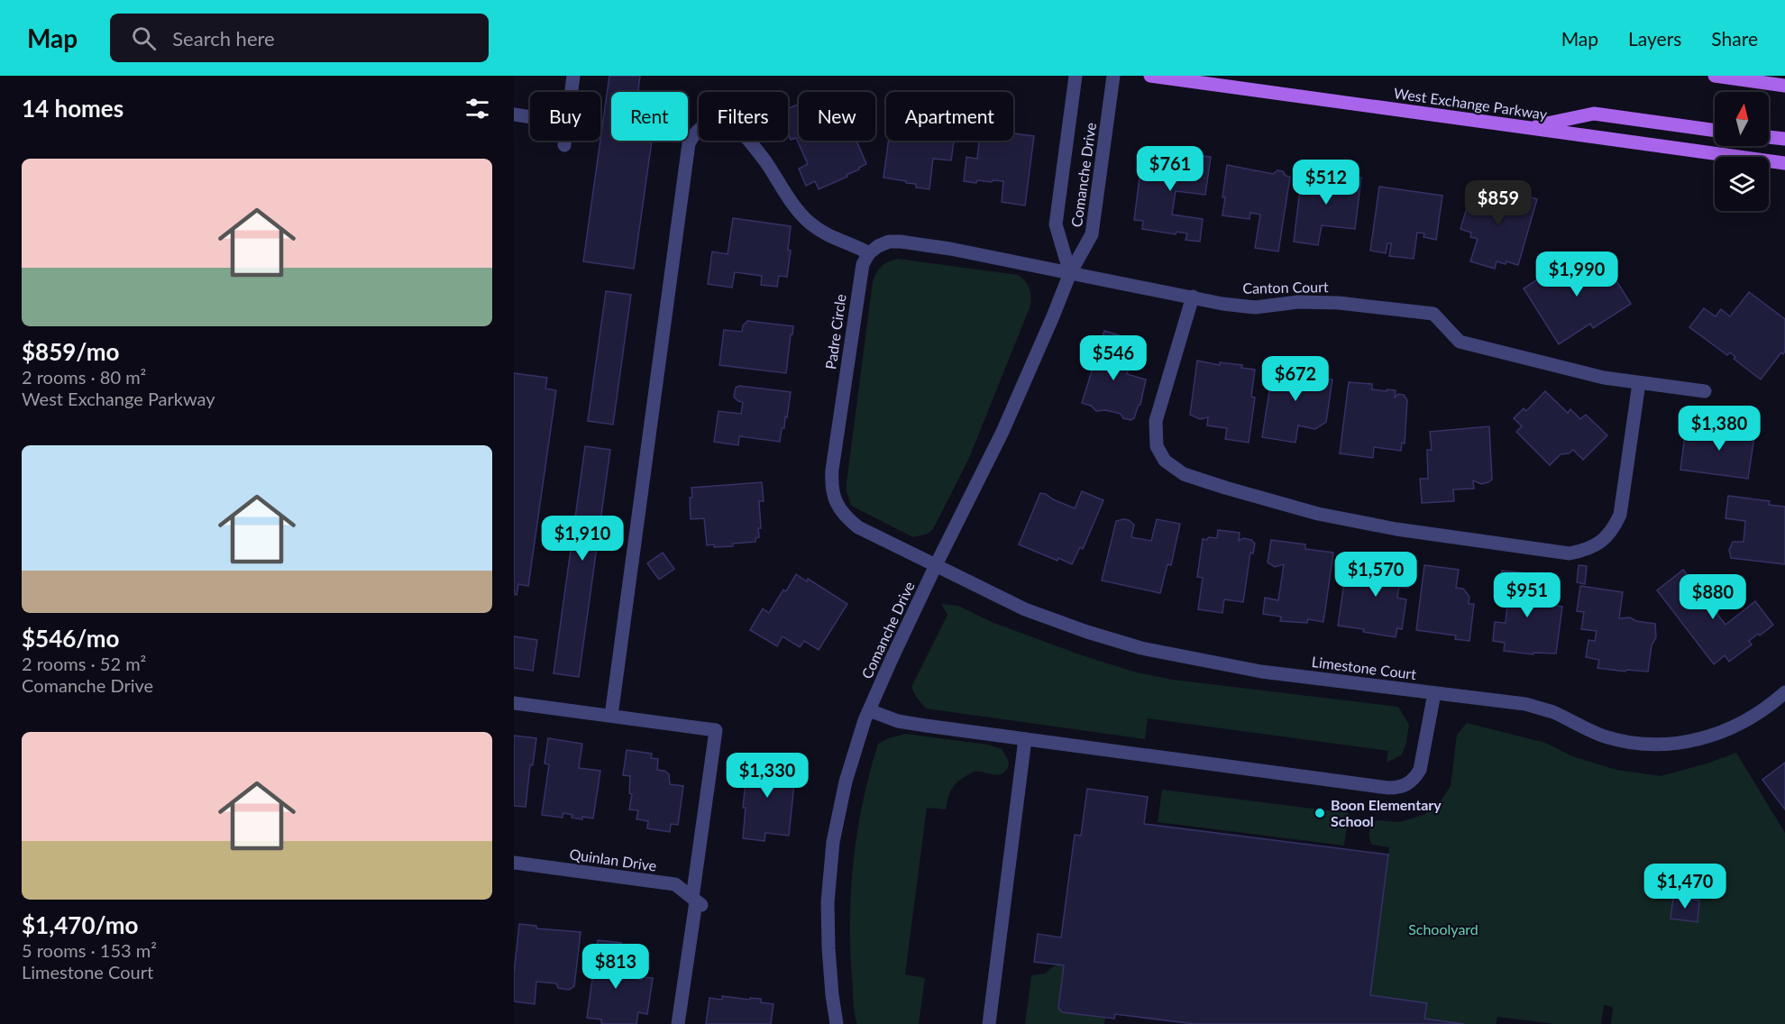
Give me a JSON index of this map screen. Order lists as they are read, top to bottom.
{
  "streets": {
    "main road": ["West Exchange Parkway"],
    "street": [
      "Comanche Drive",
      "Canton Court",
      "Padre Circle",
      "Limestone Court",
      "Quinlan Drive"
    ]
  },
  "crossings": [
    ["Comanche Drive", "Canton Court"],
    ["Comanche Drive", "Padre Circle"],
    ["Comanche Drive", "Limestone Court"],
    ["Padre Circle", "Limestone Court"]
  ],
  "parks": ["Schoolyard"],
  "places": ["Boon Elementary School"],
  "north": "top",
  "page": {
    "header": "Map",
    "search": "Search here",
    "nav": ["Map", "Layers", "Share"],
    "heading": "14 homes",
    "chip": [
      "Buy",
      "Rent",
      "Filters",
      "New",
      "Apartment"
    ],
    "list": [
      {
        "name": "$859/mo",
        "note": "2 rooms · 80 m² · West Exchange Parkway"
      },
      {
        "name": "$546/mo",
        "note": "2 rooms · 52 m² · Comanche Drive"
      },
      {
        "name": "$1,470/mo",
        "note": "5 rooms · 153 m² · Limestone Court"
      }
    ],
    "price": [
      "$761",
      "$512",
      "$859",
      "$1,990",
      "$546",
      "$672",
      "$1,380",
      "$1,910",
      "$1,570",
      "$951",
      "$880",
      "$1,330",
      "$1,470",
      "$813"
    ]
  }
}
